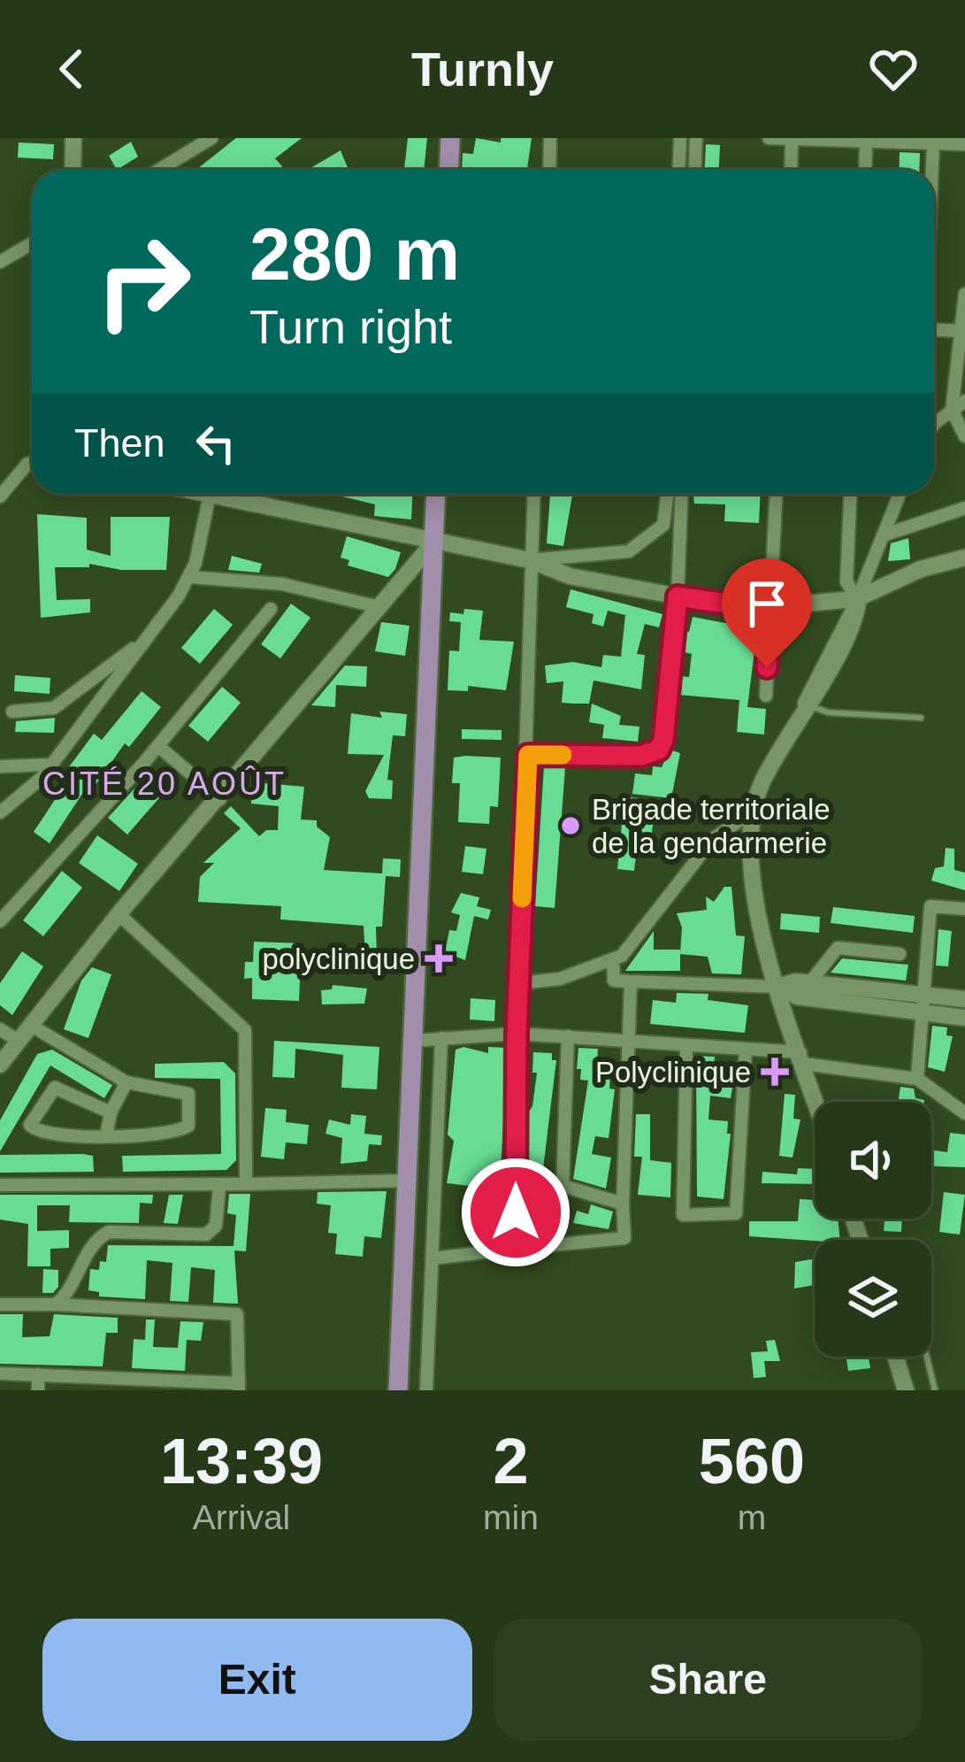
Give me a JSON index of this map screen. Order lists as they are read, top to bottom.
{
  "districts": ["CITÉ 20 AOÛT"],
  "places": {
    "other": ["Brigade territoriale de la gendarmerie"],
    "health": ["polyclinique", "Polyclinique"]
  },
  "page": {
    "header": "Turnly",
    "turn": ["280 m", "Turn right"],
    "then": "Then",
    "eta": [
      "13:39",
      "Arrival",
      "2",
      "min",
      "560",
      "m"
    ],
    "buttons": ["Exit", "Share"]
  }
}
